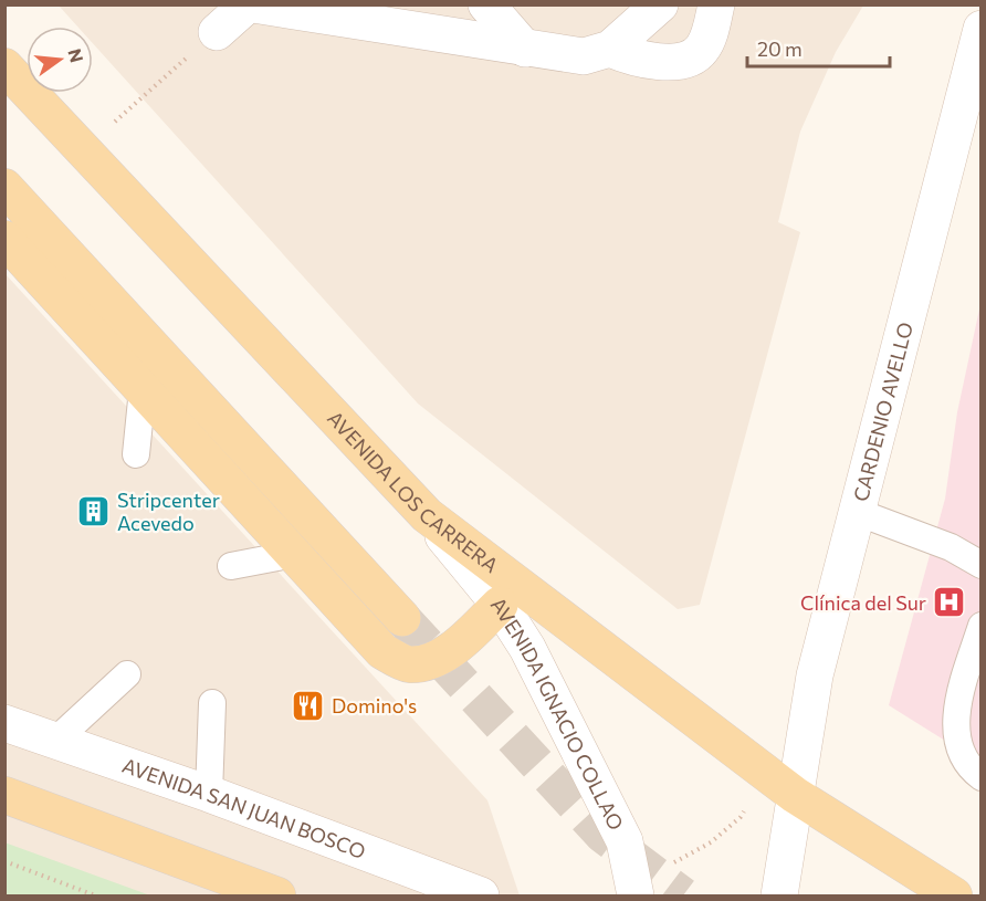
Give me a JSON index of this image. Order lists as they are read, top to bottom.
{
  "streets": {
    "main road": [
      "CARDENIO AVELLO",
      "AVENIDA LOS CARRERA",
      "AVENIDA IGNACIO COLLAO",
      "AVENIDA SAN JUAN BOSCO"
    ]
  },
  "crossings": [
    ["CARDENIO AVELLO", "AVENIDA LOS CARRERA"],
    ["AVENIDA LOS CARRERA", "AVENIDA IGNACIO COLLAO"]
  ],
  "places": {
    "building": ["Stripcenter Acevedo"],
    "hospital": ["Clínica del Sur"],
    "restaurant": ["Domino's"]
  },
  "scale_bar": "20 m",
  "north": "right"
}
